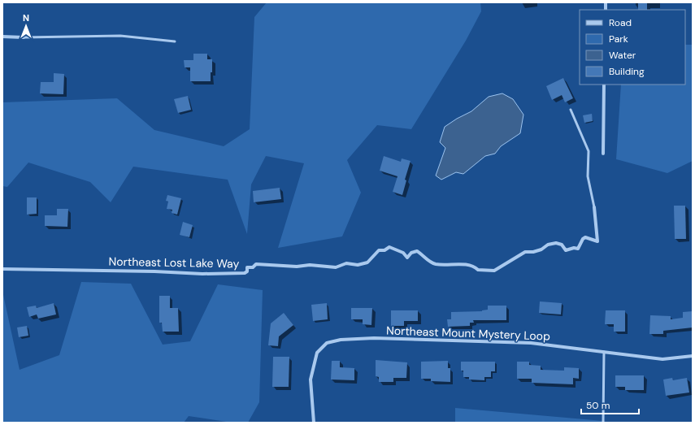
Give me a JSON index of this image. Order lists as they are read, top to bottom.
{
  "streets": {
    "street": ["Northeast Lost Lake Way", "Northeast Mount Mystery Loop"]
  },
  "legend": [
    "Road",
    "Park",
    "Water",
    "Building"
  ],
  "scale_bar": "50 m",
  "north": "top"
}
